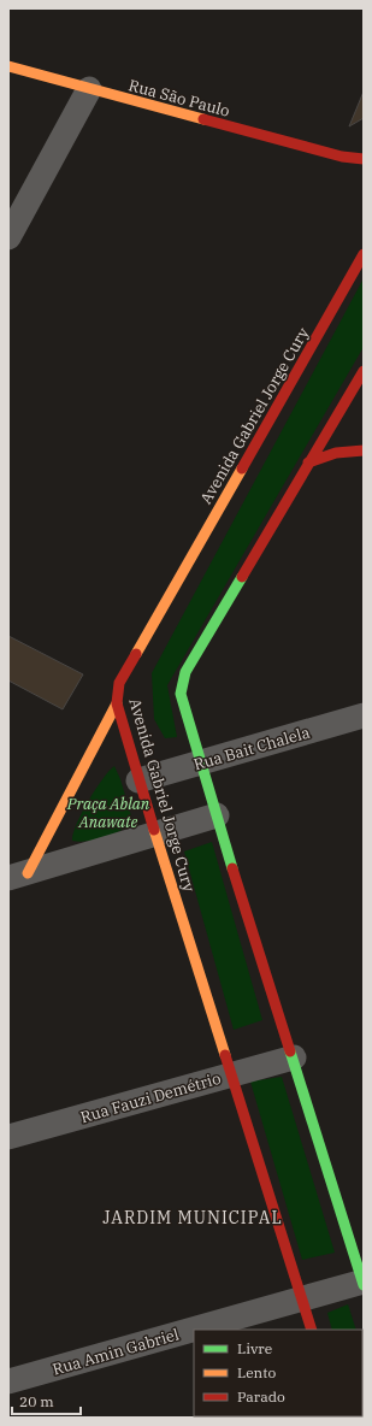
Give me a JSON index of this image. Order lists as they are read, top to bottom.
{
  "streets": {
    "main road": ["Rua São Paulo", "Avenida Gabriel Jorge Cury"],
    "street": ["Rua Bait Chalela", "Rua Fauzi Demétrio", "Rua Amin Gabriel"]
  },
  "crossings": [
    ["Avenida Gabriel Jorge Cury", "Rua Bait Chalela"],
    ["Avenida Gabriel Jorge Cury", "Rua Fauzi Demétrio"],
    ["Avenida Gabriel Jorge Cury", "Rua Amin Gabriel"]
  ],
  "districts": ["JARDIM MUNICIPAL"],
  "parks": ["Praça Ablan Anawate"],
  "legend": ["Livre", "Lento", "Parado"],
  "scale_bar": "20 m"
}
